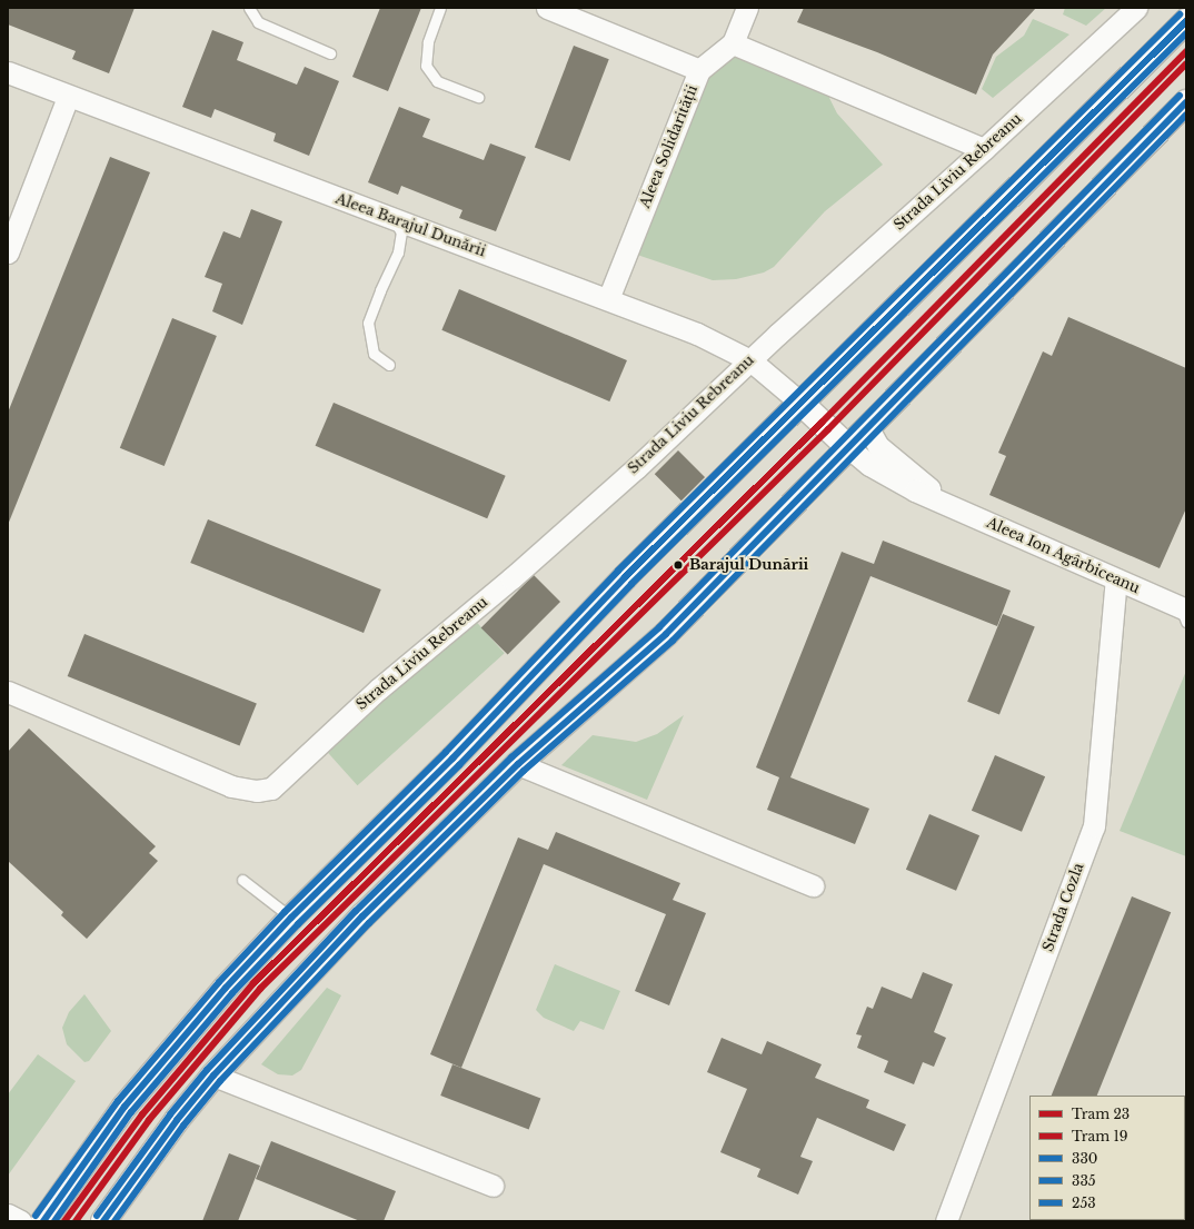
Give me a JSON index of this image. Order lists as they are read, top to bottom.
{
  "streets": {
    "street": [
      "Aleea Solidarității",
      "Strada Liviu Rebreanu",
      "Aleea Barajul Dunării",
      "Aleea Ion Agârbiceanu",
      "Strada Cozla"
    ]
  },
  "crossings": [
    ["Aleea Solidarității", "Aleea Barajul Dunării"],
    ["Strada Liviu Rebreanu", "Aleea Barajul Dunării"],
    ["Aleea Ion Agârbiceanu", "Strada Cozla"]
  ],
  "places": ["Barajul Dunării"],
  "lines": [
    "transit line 253",
    "transit line 330",
    "transit line 335",
    "tram line 23",
    "tram line 19"
  ],
  "legend": [
    "Tram 23",
    "Tram 19",
    "330",
    "335",
    "253"
  ]
}
